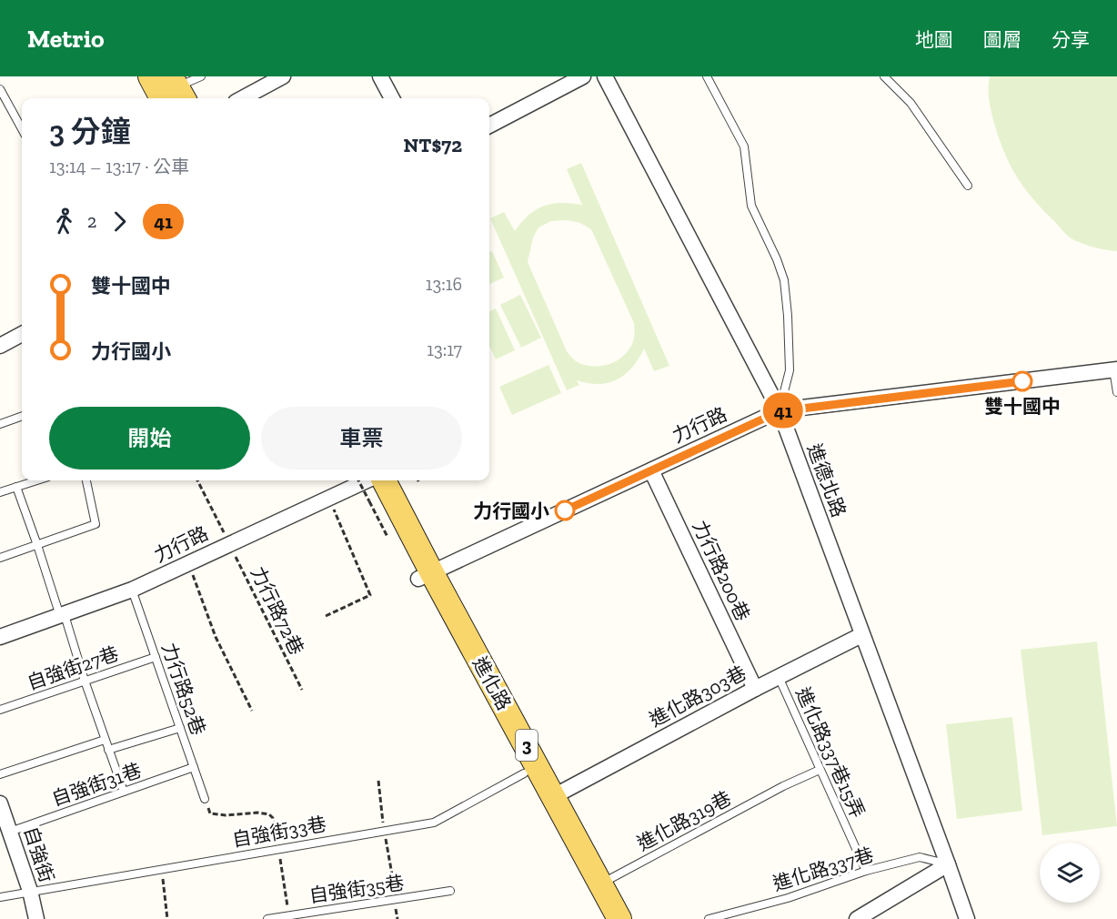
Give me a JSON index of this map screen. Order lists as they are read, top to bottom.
{
  "streets": {
    "main road": ["進化路", "3"],
    "street": [
      "力行路",
      "進德北路",
      "力行路200巷",
      "進化路303巷",
      "自強街"
    ],
    "lane": [
      "自強街27巷",
      "力行路52巷",
      "進化路337巷15弄",
      "自強街31巷",
      "進化路319巷",
      "自強街33巷",
      "進化路337巷",
      "自強街35巷"
    ],
    "path": ["力行路72巷"]
  },
  "crossings": [
    ["力行路", "進德北路"],
    ["力行路", "力行路200巷"],
    ["力行路", "力行路72巷"],
    ["力行路", "進化路"],
    ["力行路", "力行路52巷"],
    ["進德北路", "進化路303巷"],
    ["進德北路", "進化路337巷"],
    ["力行路200巷", "進化路303巷"],
    ["自強街27巷", "力行路52巷"],
    ["進化路", "進化路303巷"],
    ["進化路", "進化路319巷"],
    ["進化路", "自強街33巷"],
    ["力行路52巷", "自強街31巷"],
    ["進化路303巷", "進化路337巷15弄"],
    ["進化路337巷15弄", "進化路319巷"],
    ["進化路337巷15弄", "進化路337巷"],
    ["自強街31巷", "自強街"],
    ["自強街33巷", "自強街"]
  ],
  "places": ["雙十國中", "力行國小"],
  "lines": ["bus line 41"],
  "page": {
    "header": "Metrio",
    "nav": ["地圖", "圖層", "分享"],
    "on_map": "41",
    "heading": ["3 分鐘", "13:14 – 13:17 · 公車", "NT$72"],
    "legs": ["2", "41"],
    "list": [
      {
        "name": "雙十國中",
        "value": "13:16"
      },
      {
        "name": "力行國小",
        "value": "13:17"
      }
    ],
    "buttons": ["開始", "車票"]
  }
}
